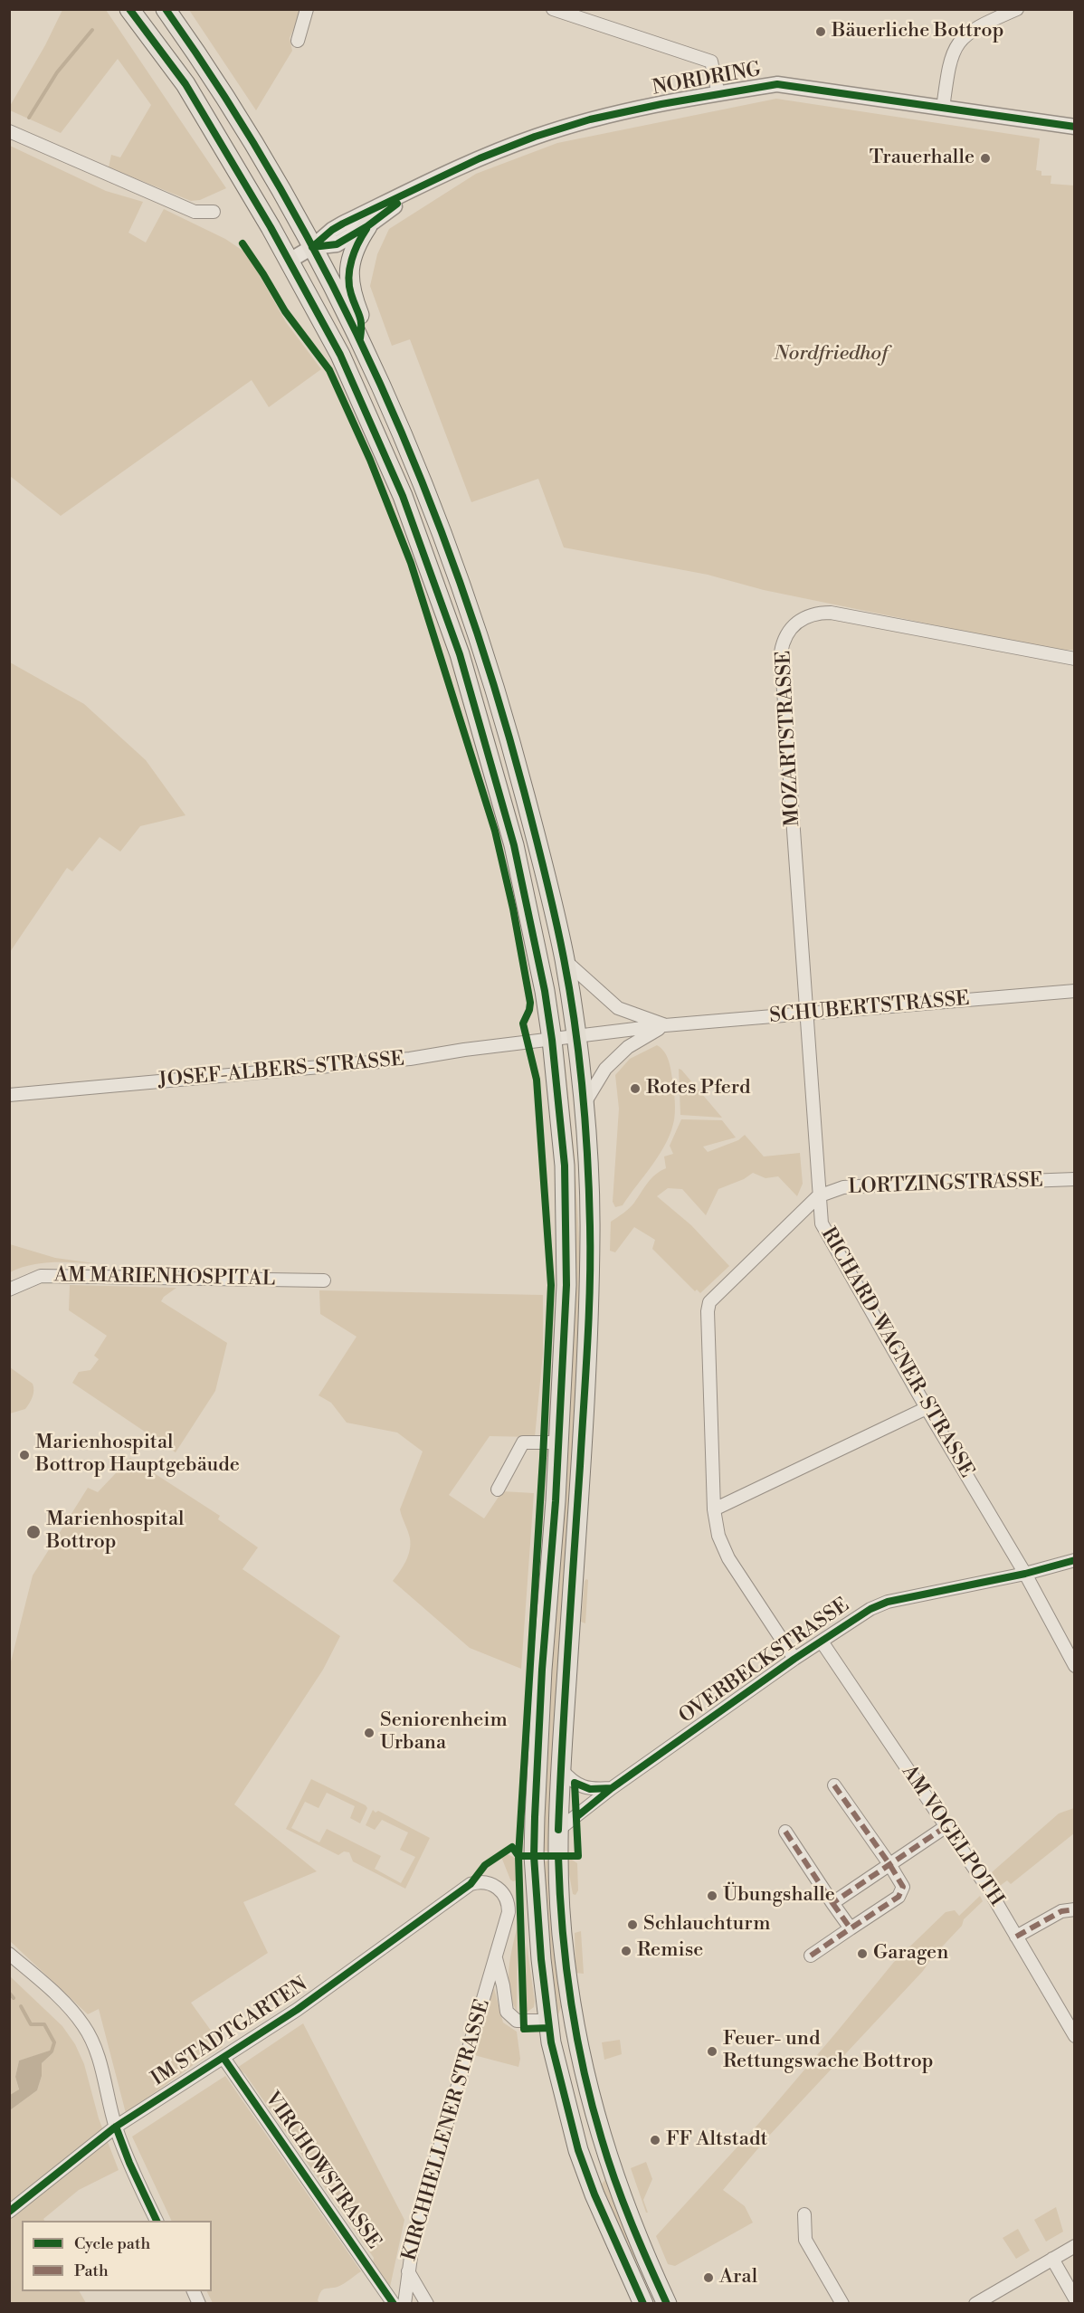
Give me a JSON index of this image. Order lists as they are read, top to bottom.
{
  "streets": {
    "street": [
      "NORDRING",
      "MOZARTSTRASSE",
      "SCHUBERTSTRASSE",
      "JOSEF-ALBERS-STRASSE",
      "LORTZINGSTRASSE",
      "AM MARIENHOSPITAL",
      "RICHARD-WAGNER-STRASSE",
      "OVERBECKSTRASSE",
      "AM VOGELPOTH",
      "IM STADTGARTEN",
      "KIRCHHELLENER STRASSE",
      "VIRCHOWSTRASSE"
    ]
  },
  "crossings": [
    ["MOZARTSTRASSE", "SCHUBERTSTRASSE"],
    ["MOZARTSTRASSE", "RICHARD-WAGNER-STRASSE"],
    ["SCHUBERTSTRASSE", "RICHARD-WAGNER-STRASSE"],
    ["LORTZINGSTRASSE", "RICHARD-WAGNER-STRASSE"],
    ["RICHARD-WAGNER-STRASSE", "OVERBECKSTRASSE"],
    ["OVERBECKSTRASSE", "AM VOGELPOTH"],
    ["IM STADTGARTEN", "KIRCHHELLENER STRASSE"],
    ["IM STADTGARTEN", "VIRCHOWSTRASSE"]
  ],
  "parks": ["Nordfriedhof"],
  "places": [
    "Bäuerliche Bottrop",
    "Trauerhalle",
    "Rotes Pferd",
    "Marienhospital Bottrop Hauptgebäude",
    "Marienhospital Bottrop",
    "Seniorenheim Urbana",
    "Übungshalle",
    "Schlauchturm",
    "Remise",
    "Garagen",
    "Feuer- und Rettungswache Bottrop",
    "FF Altstadt",
    "Aral"
  ],
  "legend": ["Cycle path", "Path"]
}
